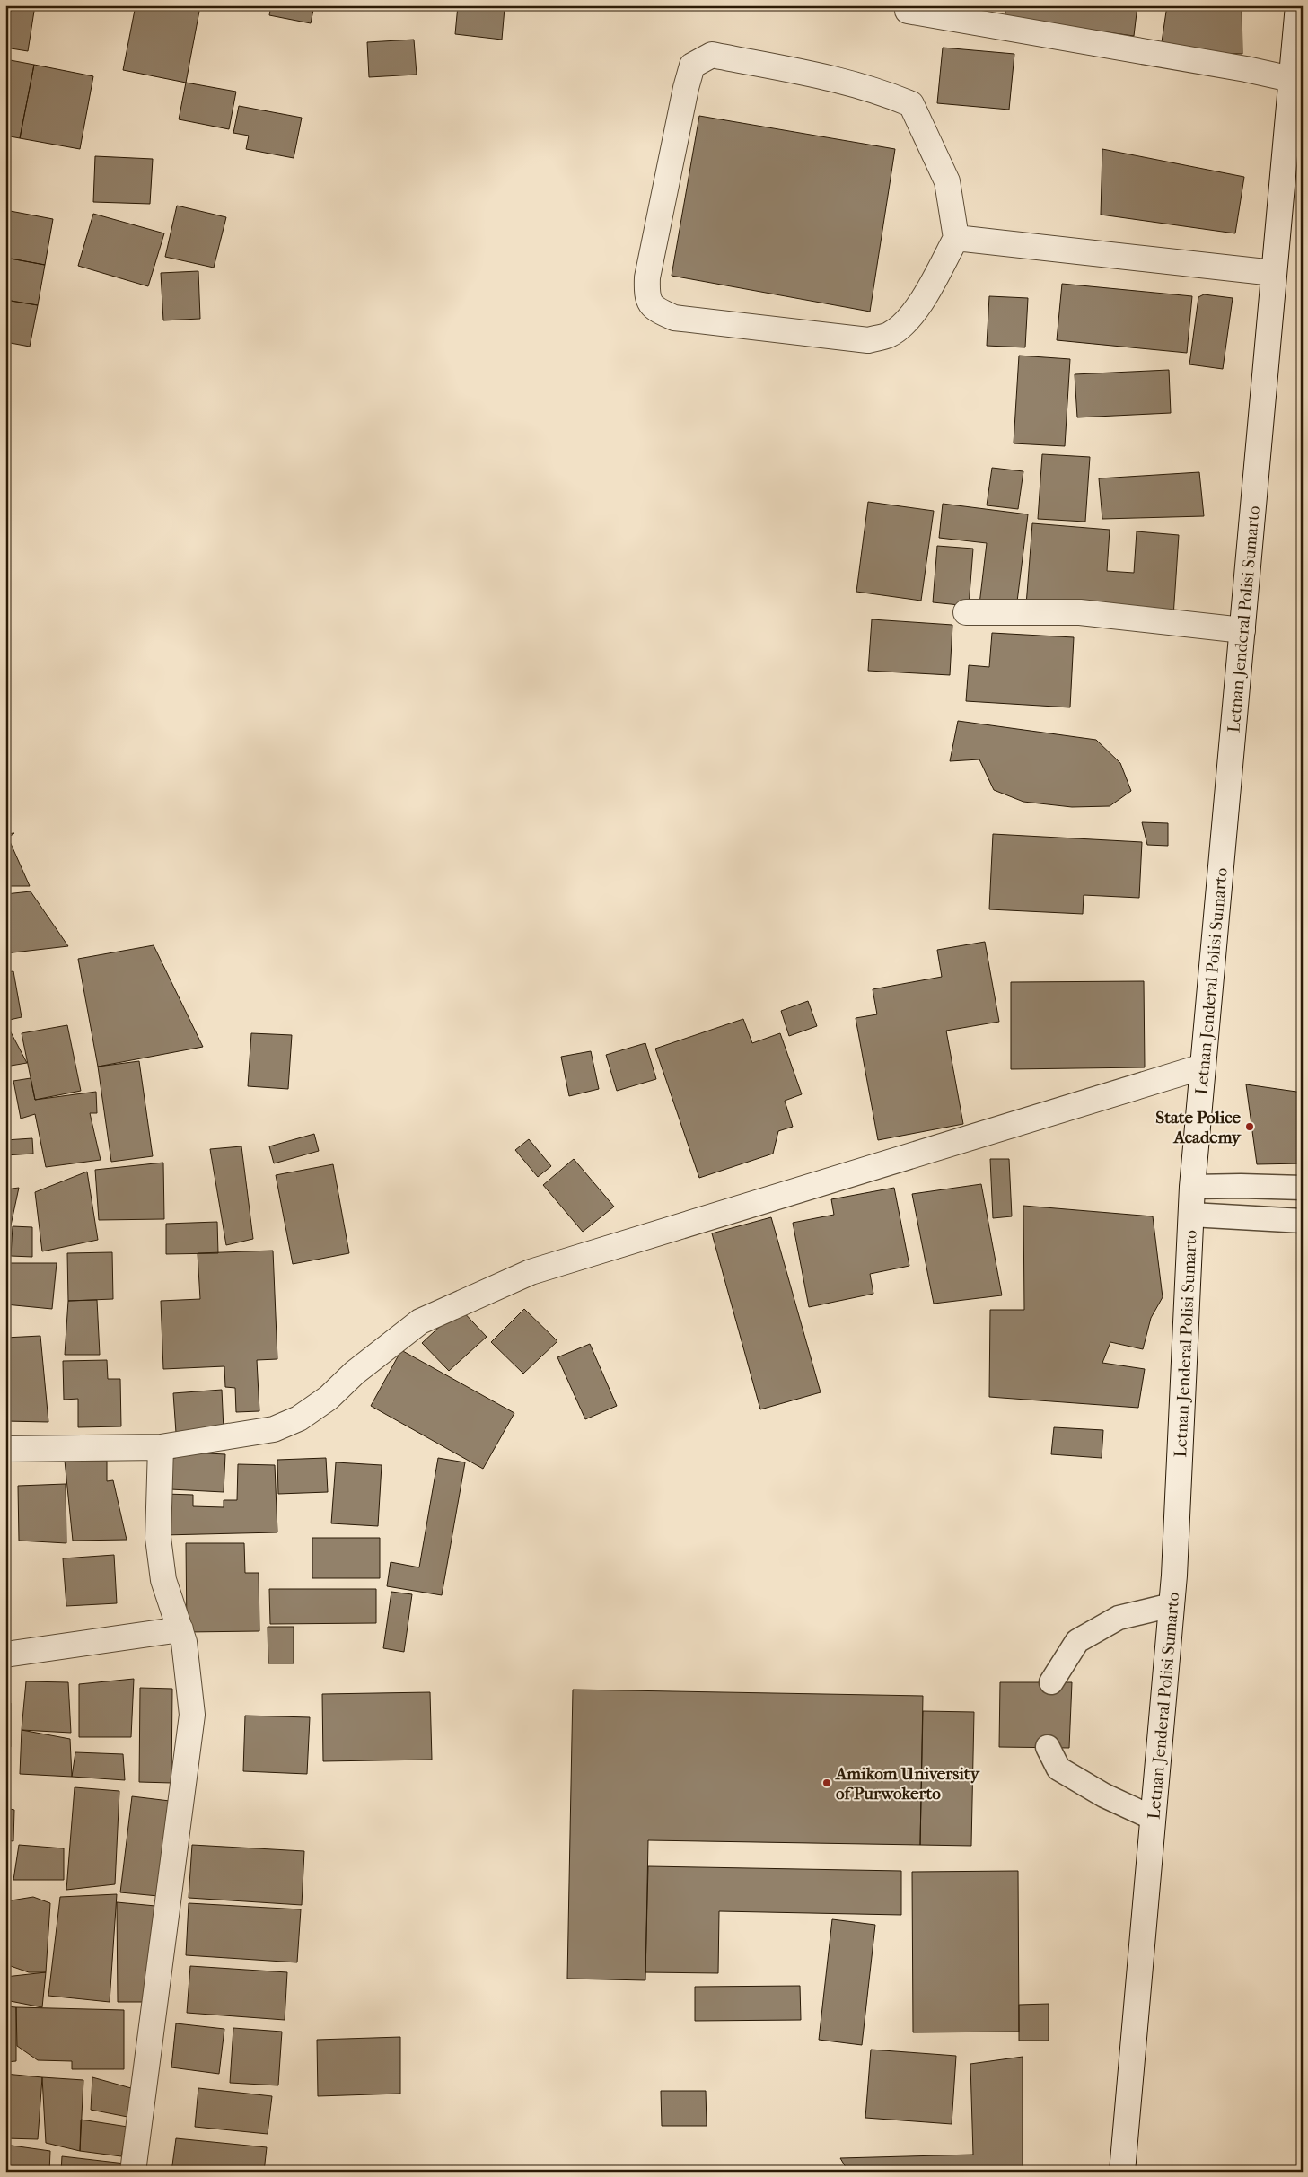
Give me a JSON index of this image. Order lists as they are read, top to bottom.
{
  "streets": {
    "street": ["Letnan Jenderal Polisi Sumarto"]
  },
  "places": ["State Police Academy", "Amikom University of Purwokerto"]
}
